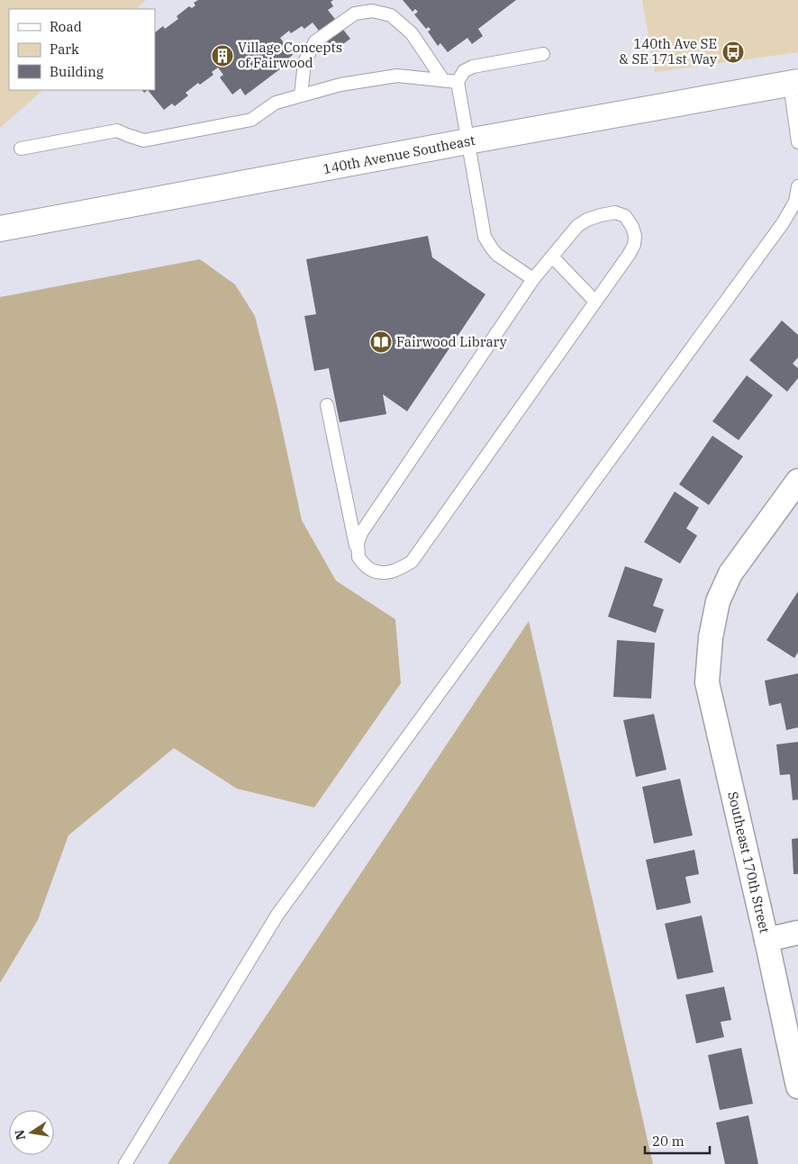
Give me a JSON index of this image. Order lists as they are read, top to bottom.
{
  "streets": {
    "main road": ["140th Avenue Southeast"],
    "street": ["Southeast 170th Street"]
  },
  "places": {
    "bus stop": ["140th Ave SE & SE 171st Way"],
    "building": ["Village Concepts of Fairwood"],
    "library": ["Fairwood Library"]
  },
  "legend": ["Road", "Park", "Building"],
  "scale_bar": "20 m",
  "north": "left"
}
